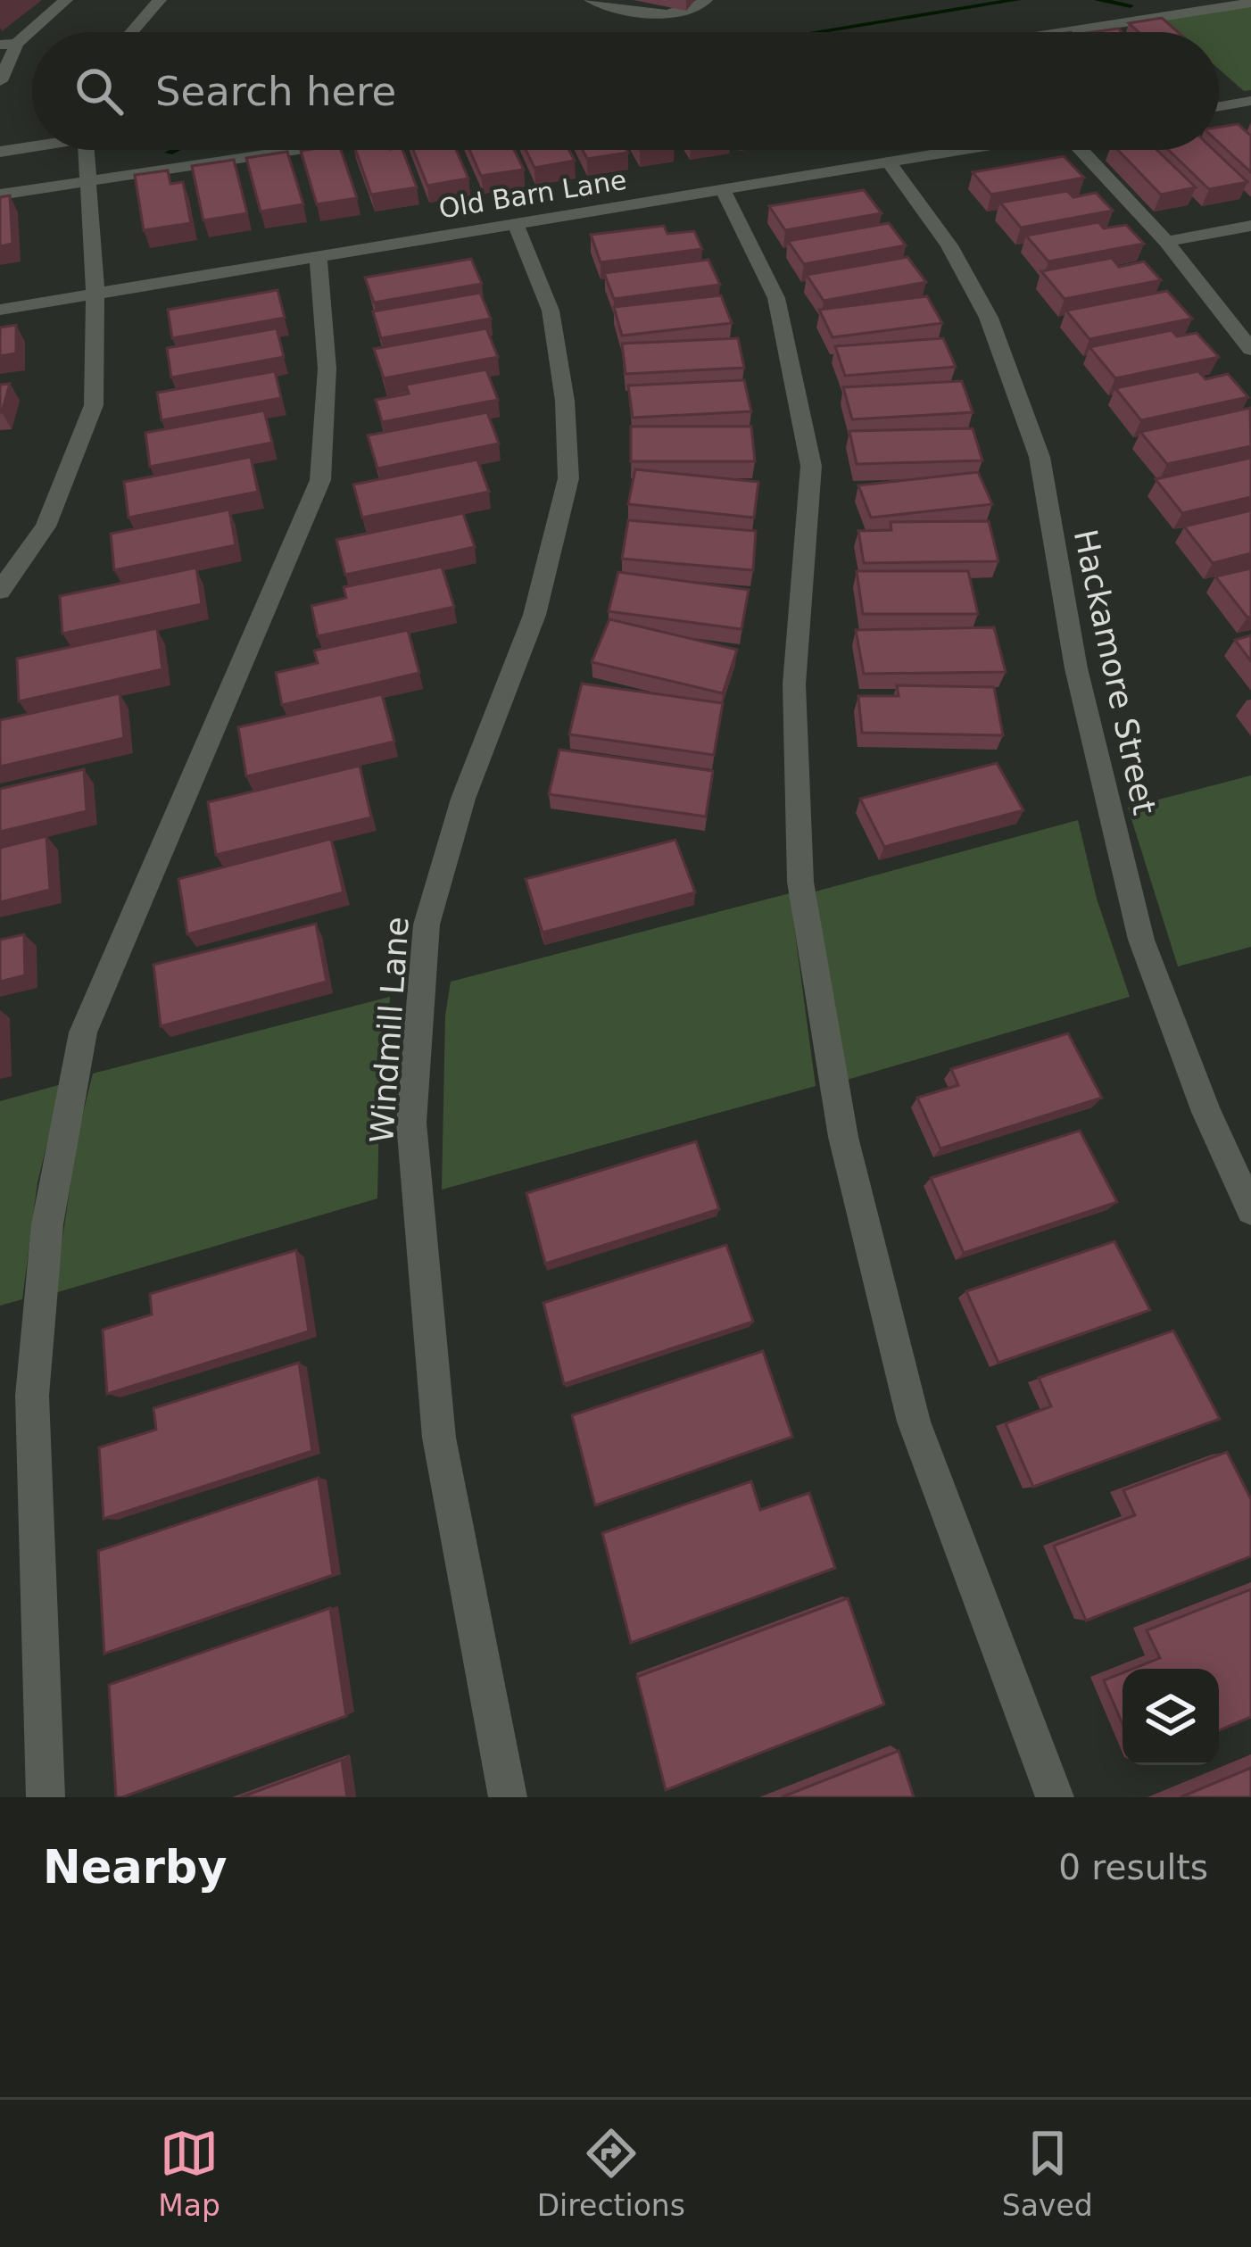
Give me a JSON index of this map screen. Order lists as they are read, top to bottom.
{
  "streets": {
    "street": ["Old Barn Lane", "Hackamore Street", "Windmill Lane"]
  },
  "crossings": [
    ["Old Barn Lane", "Hackamore Street"],
    ["Old Barn Lane", "Windmill Lane"]
  ],
  "page": {
    "search": "Search here",
    "heading": ["Nearby", "0 results"],
    "nav": ["Map", "Directions", "Saved"]
  }
}
